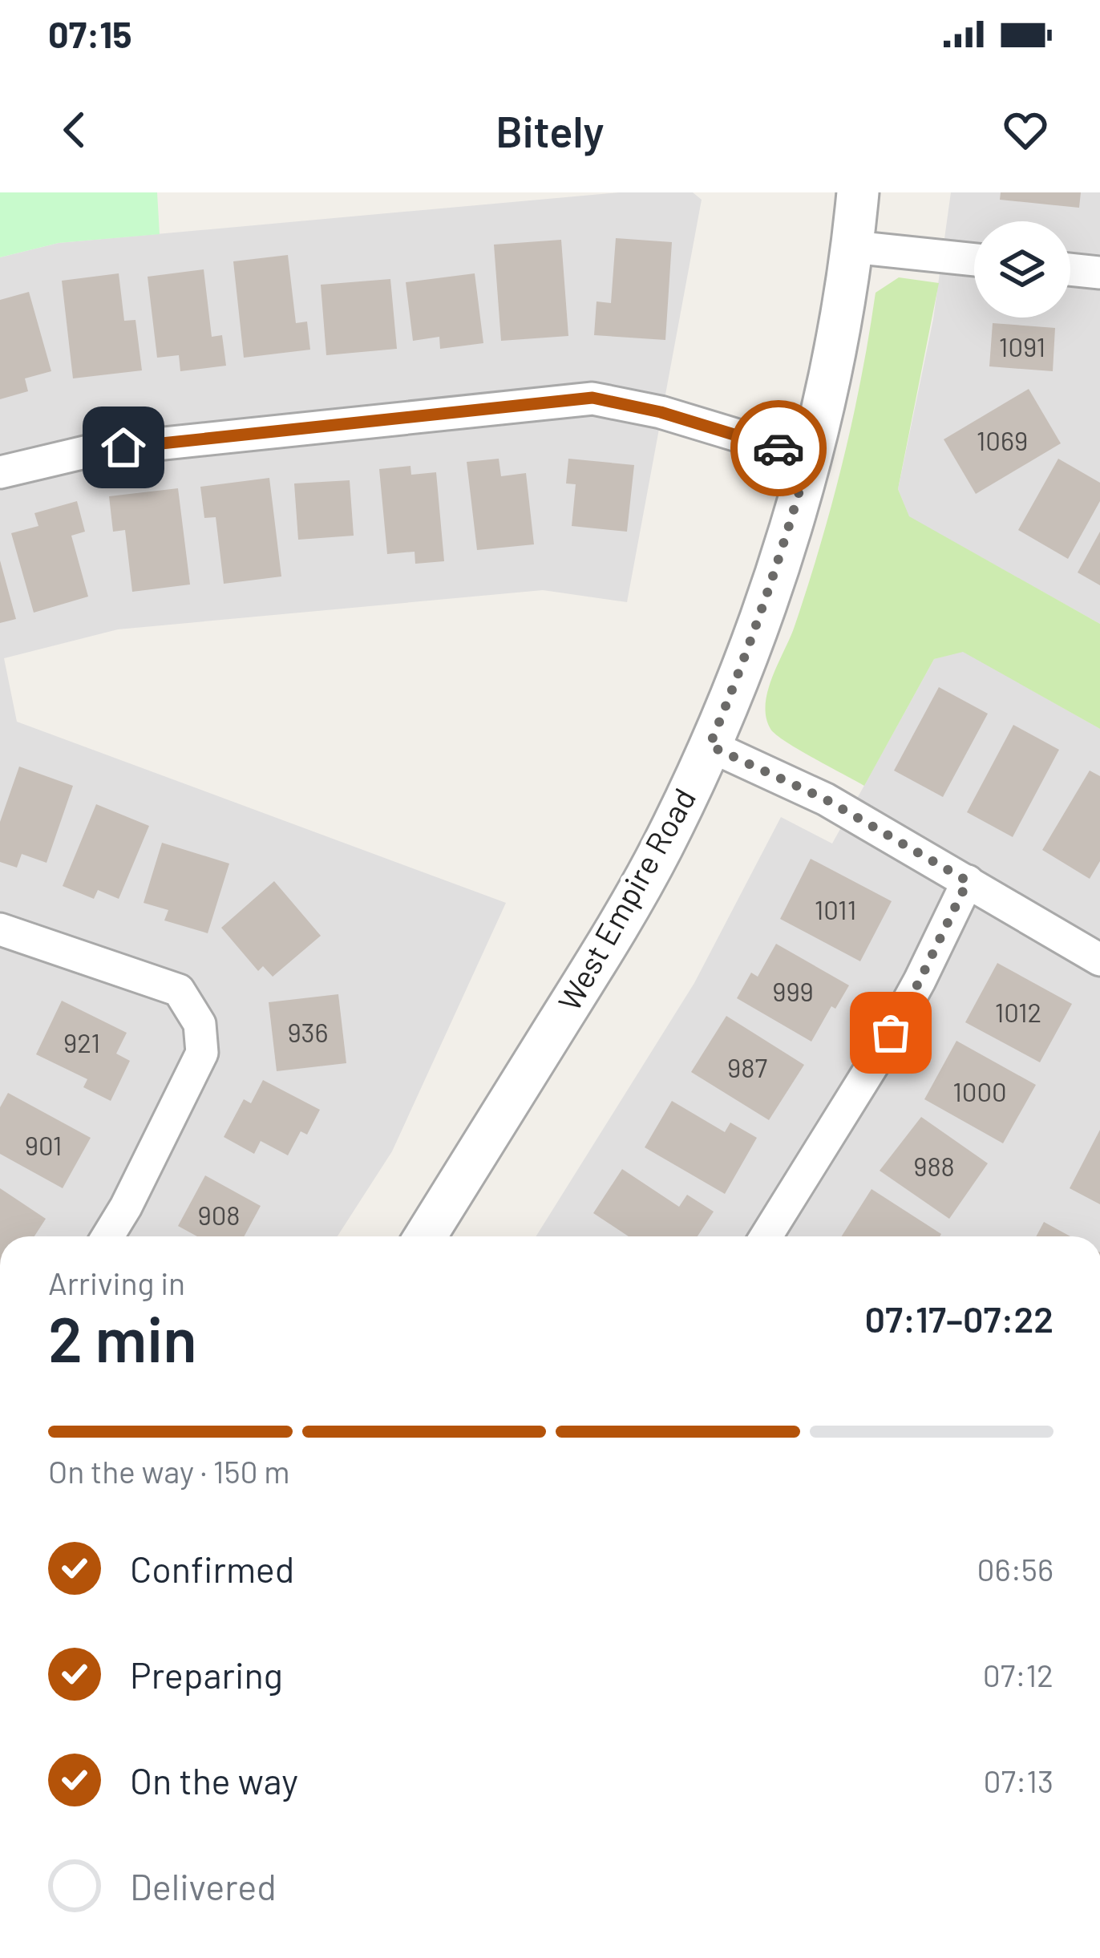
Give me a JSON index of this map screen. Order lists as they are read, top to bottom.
{
  "streets": {
    "street": ["West Empire Road"]
  },
  "house_numbers": [
    "1091",
    "1069",
    "1011",
    "999",
    "1012",
    "936",
    "921",
    "987",
    "1000",
    "901",
    "988",
    "908"
  ],
  "page": {
    "status": "07:15",
    "header": "Bitely",
    "heading": ["2 min", "Arriving in", "07:17–07:22"],
    "bar": "On the way · 150 m",
    "list": [
      ["Confirmed", "06:56"],
      ["Preparing", "07:12"],
      ["On the way", "07:13"],
      "Delivered"
    ]
  }
}
